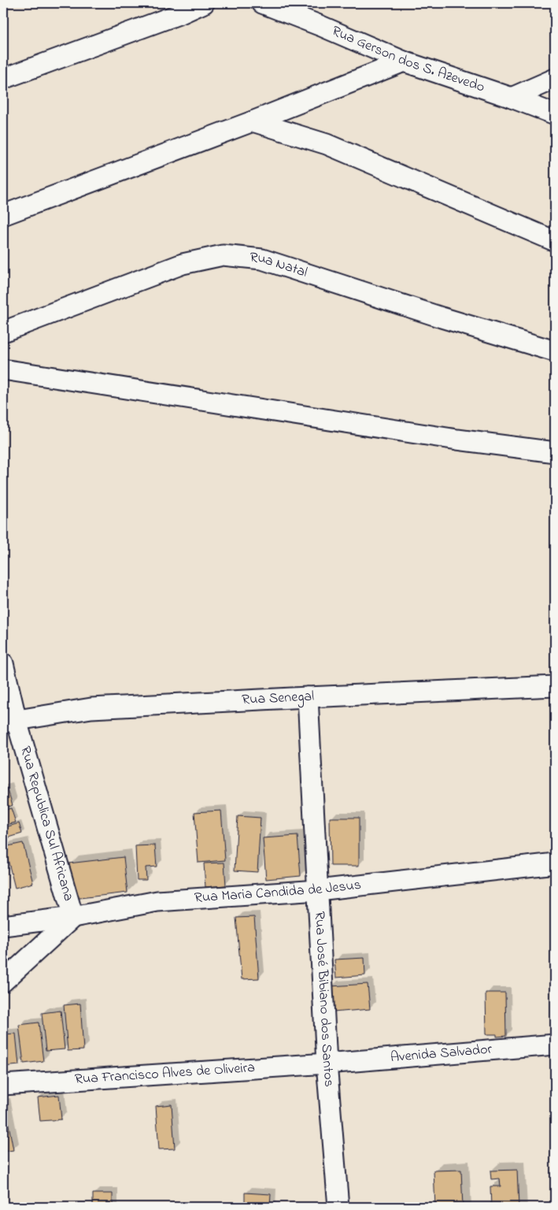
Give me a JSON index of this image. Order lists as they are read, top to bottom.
{
  "streets": {
    "street": [
      "Rua Gerson dos S. Azevedo",
      "Rua Natal",
      "Rua Senegal",
      "Rua Republica Sul Africana",
      "Rua Maria Candida de Jesus",
      "Rua José Bibiano dos Santos",
      "Avenida Salvador",
      "Rua Francisco Alves de Oliveira"
    ]
  },
  "crossings": [
    ["Rua Senegal", "Rua Republica Sul Africana"],
    ["Rua Senegal", "Rua José Bibiano dos Santos"],
    ["Rua Republica Sul Africana", "Rua Maria Candida de Jesus"],
    ["Rua Maria Candida de Jesus", "Rua José Bibiano dos Santos"],
    ["Rua José Bibiano dos Santos", "Avenida Salvador"],
    ["Rua José Bibiano dos Santos", "Rua Francisco Alves de Oliveira"],
    ["Avenida Salvador", "Rua Francisco Alves de Oliveira"]
  ]
}
